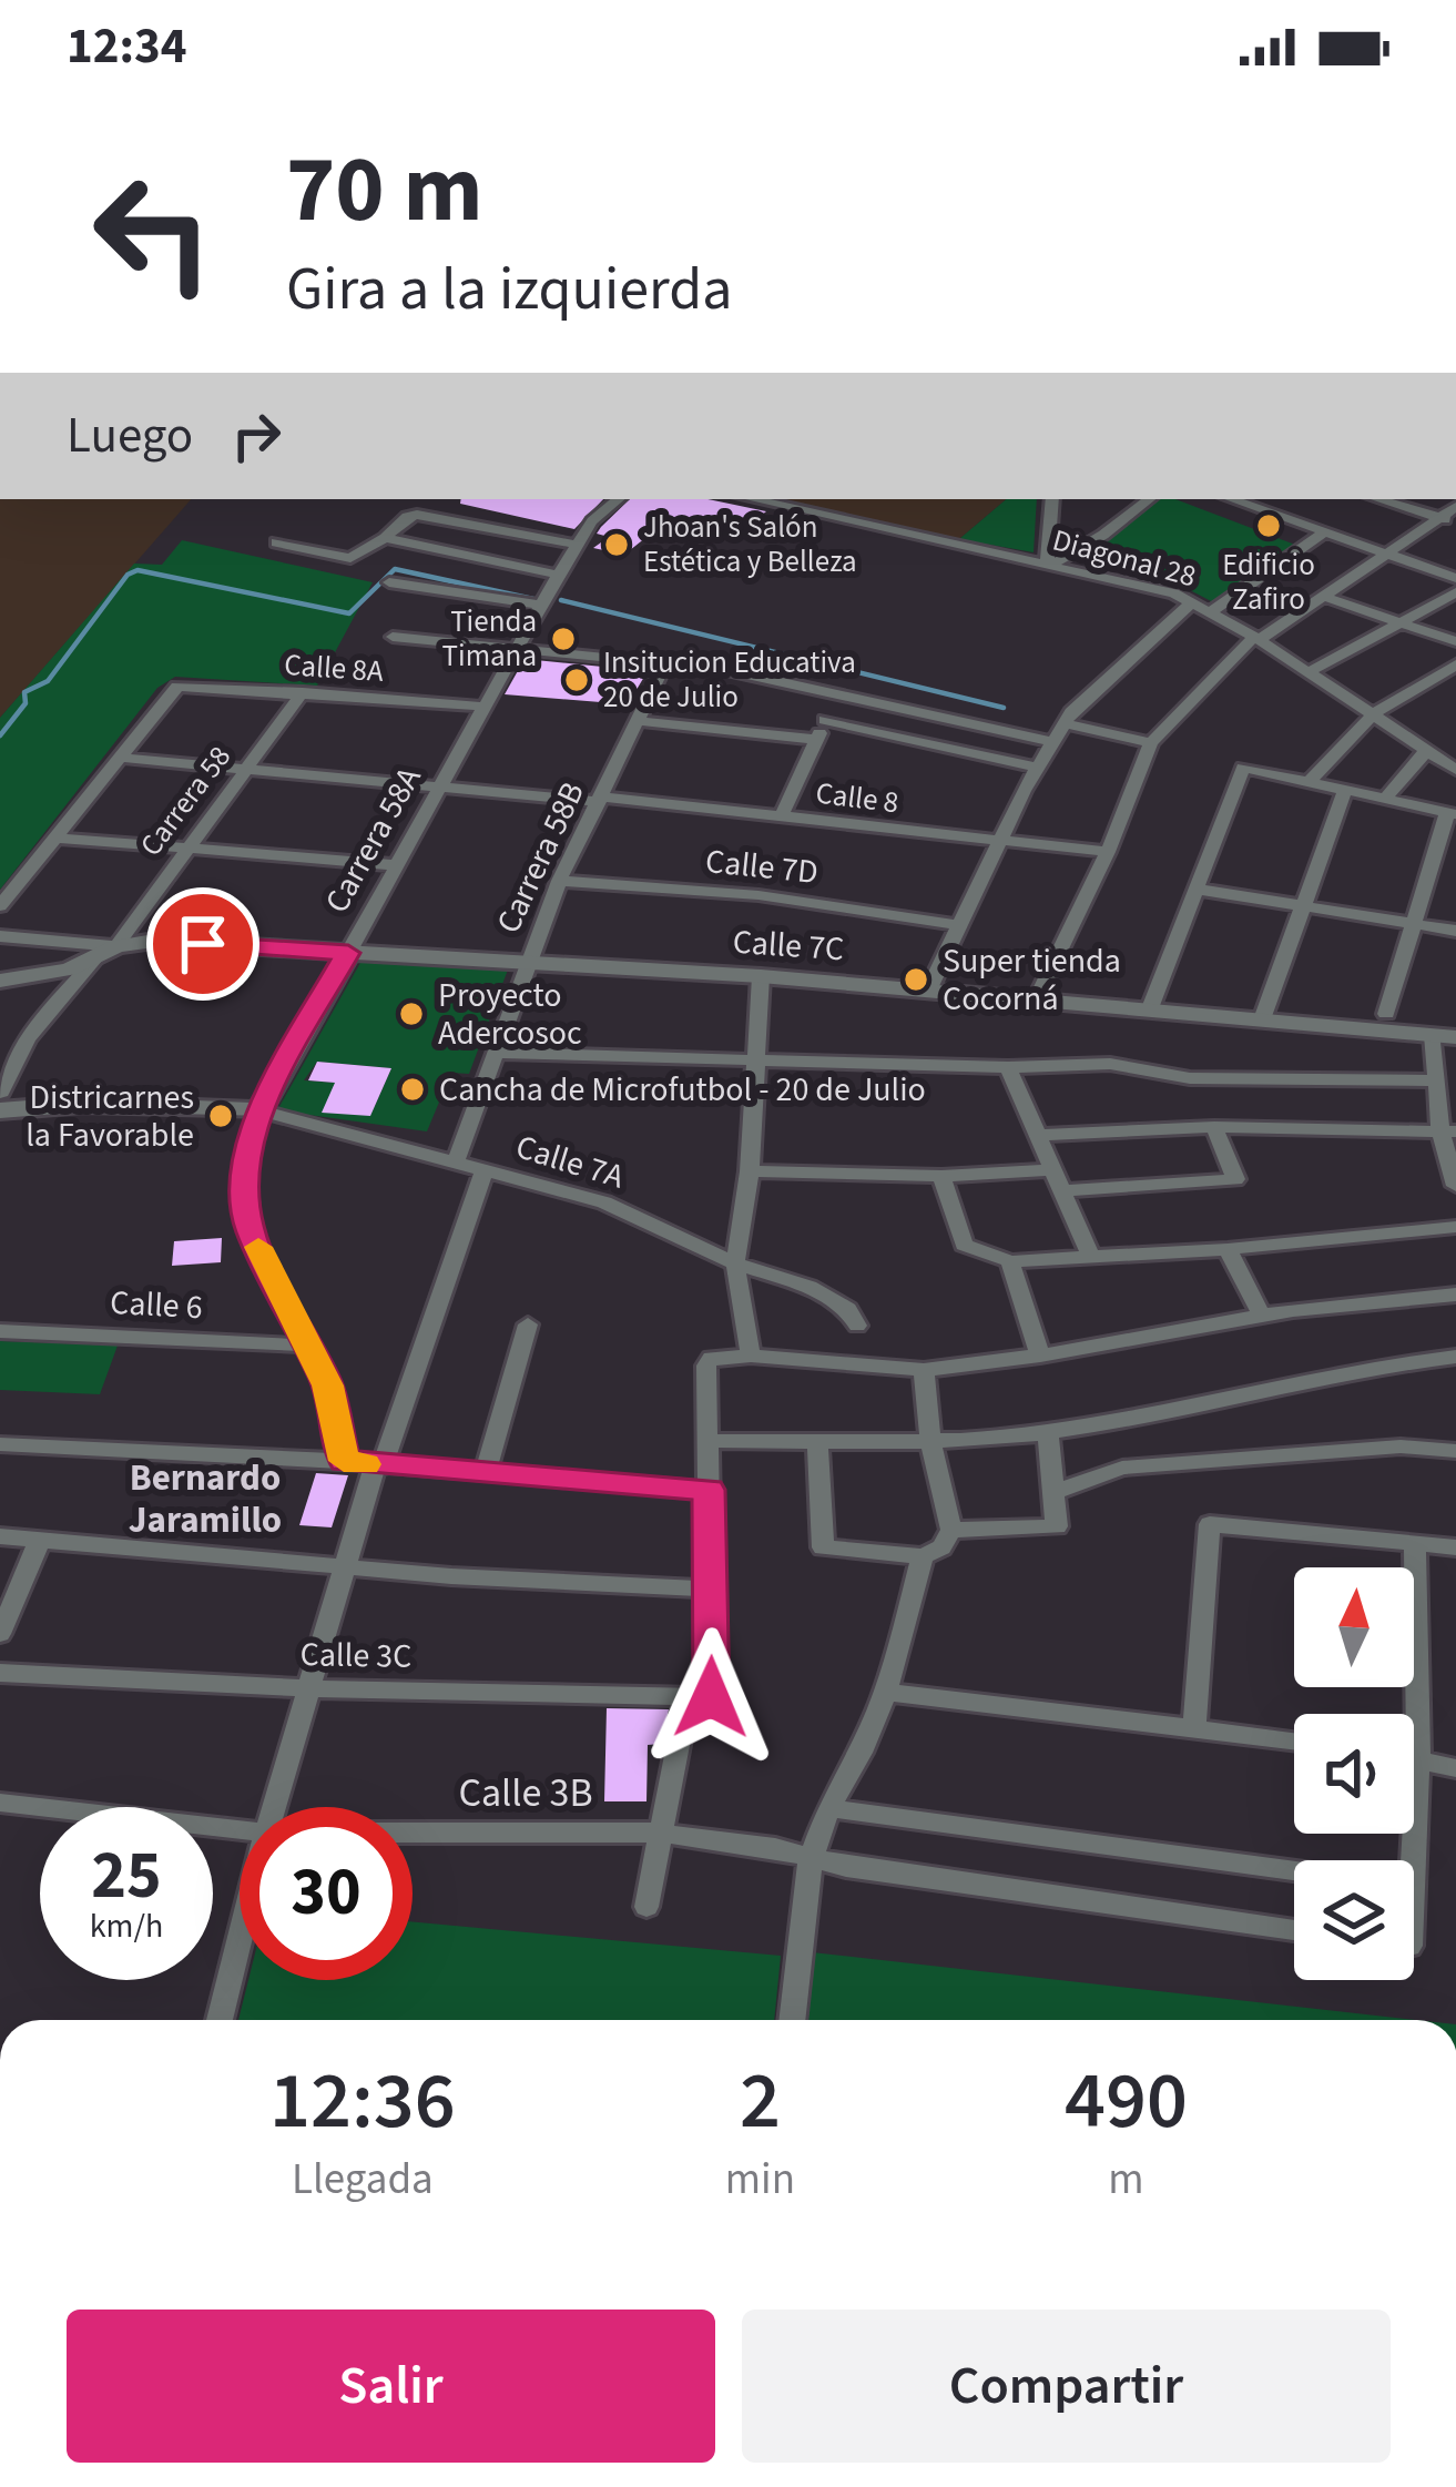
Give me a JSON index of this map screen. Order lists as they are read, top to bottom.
{
  "streets": {
    "street": [
      "Diagonal 28",
      "Calle 8A",
      "Calle 8",
      "Carrera 58",
      "Carrera 58A",
      "Carrera 58B",
      "Calle 7D",
      "Calle 7C",
      "Calle 7A",
      "Calle 6",
      "Calle 3C",
      "Calle 3B"
    ]
  },
  "crossings": [
    ["Calle 8A", "Calle 8"],
    ["Calle 8A", "Carrera 58"],
    ["Calle 8A", "Carrera 58A"],
    ["Calle 8", "Carrera 58"],
    ["Calle 8", "Carrera 58A"],
    ["Calle 8", "Carrera 58B"],
    ["Carrera 58", "Calle 7C"],
    ["Carrera 58A", "Calle 7C"],
    ["Carrera 58A", "Calle 7A"],
    ["Carrera 58A", "Calle 6"],
    ["Carrera 58B", "Calle 7D"],
    ["Carrera 58B", "Calle 7C"],
    ["Carrera 58B", "Calle 7A"]
  ],
  "districts": ["Bernardo Jaramillo"],
  "places": [
    "Edificio Zafiro",
    "Jhoan's Salón Estética y Belleza",
    "Tienda Timana",
    "Insitucion Educativa 20 de Julio",
    "Super tienda Cocorná",
    "Proyecto Adercosoc",
    "Cancha de Microfutbol - 20 de Julio",
    "Districarnes la Favorable"
  ],
  "north": "top",
  "page": {
    "status": "12:34",
    "turn": ["70 m", "Gira a la izquierda"],
    "then": "Luego",
    "speed": "25 km/h",
    "limit": "30",
    "eta": [
      "12:36",
      "Llegada",
      "2",
      "min",
      "490",
      "m"
    ],
    "buttons": ["Salir", "Compartir"]
  }
}
